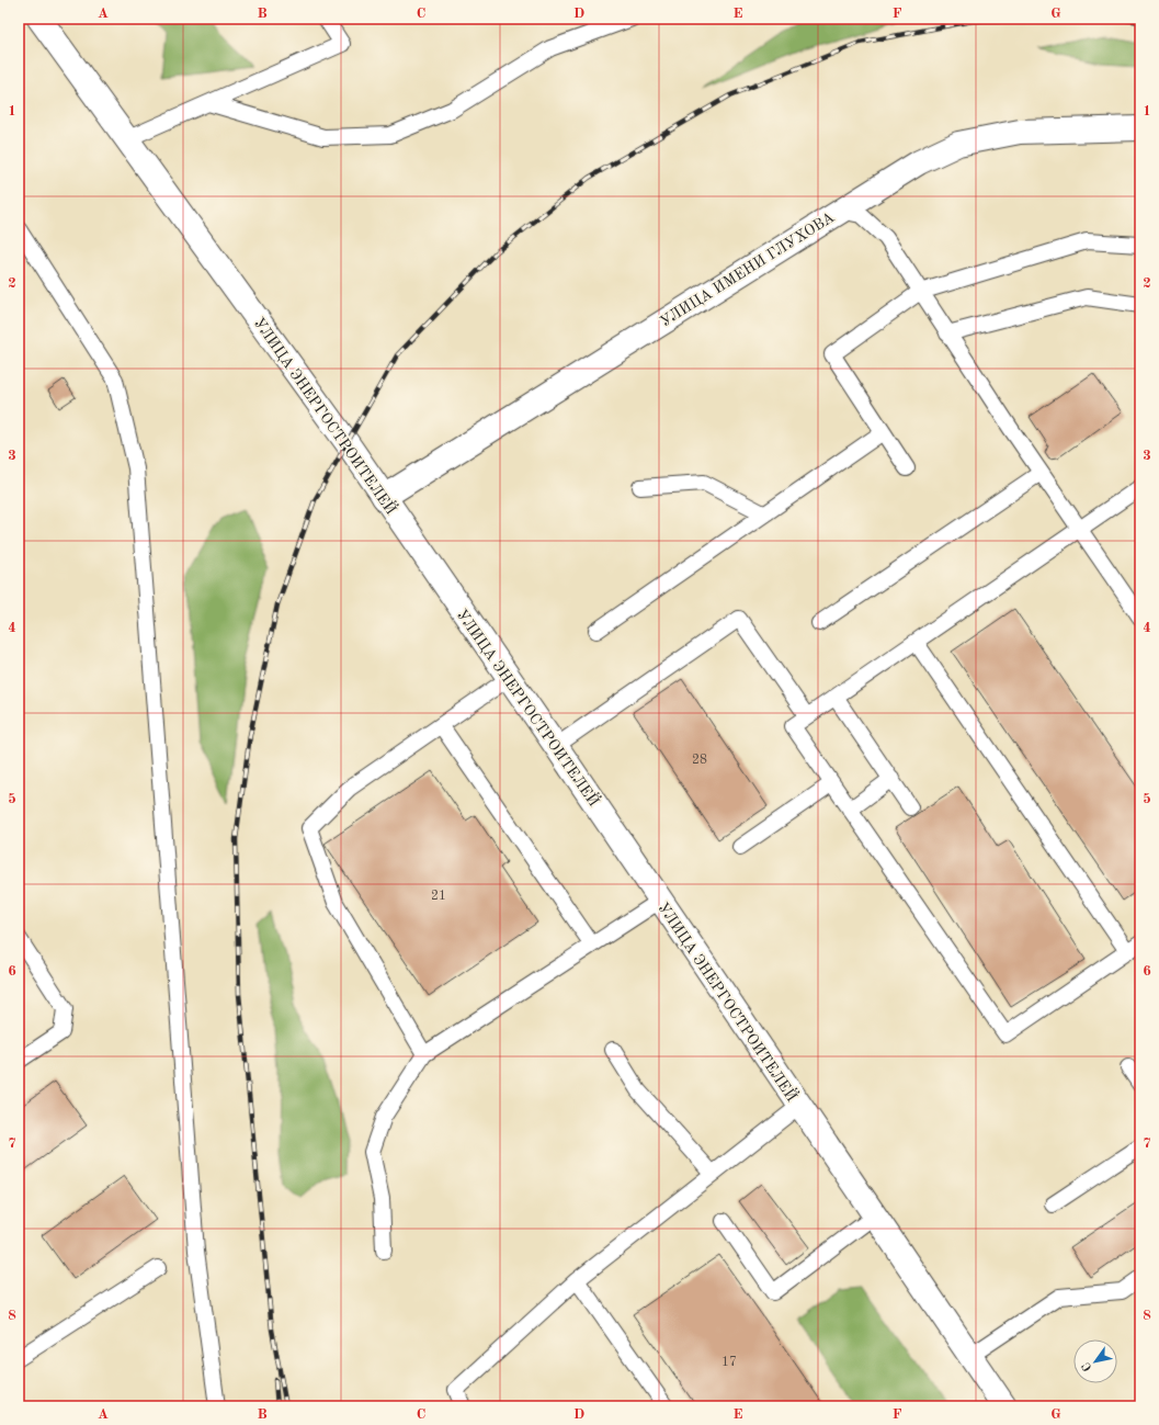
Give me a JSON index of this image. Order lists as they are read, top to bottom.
{
  "streets": {
    "main road": ["УЛИЦА ИМЕНИ ГЛУХОВА", "УЛИЦА ЭНЕРГОСТРОИТЕЛЕЙ"]
  },
  "crossings": [
    ["УЛИЦА ИМЕНИ ГЛУХОВА", "УЛИЦА ЭНЕРГОСТРОИТЕЛЕЙ"]
  ],
  "house_numbers": ["28", "21", "17"],
  "north": "bottom left",
  "grid": {
    "columns": [
      "A",
      "B",
      "C",
      "D",
      "E",
      "F",
      "G"
    ],
    "rows": [
      "1",
      "2",
      "3",
      "4",
      "5",
      "6",
      "7",
      "8"
    ]
  }
}
